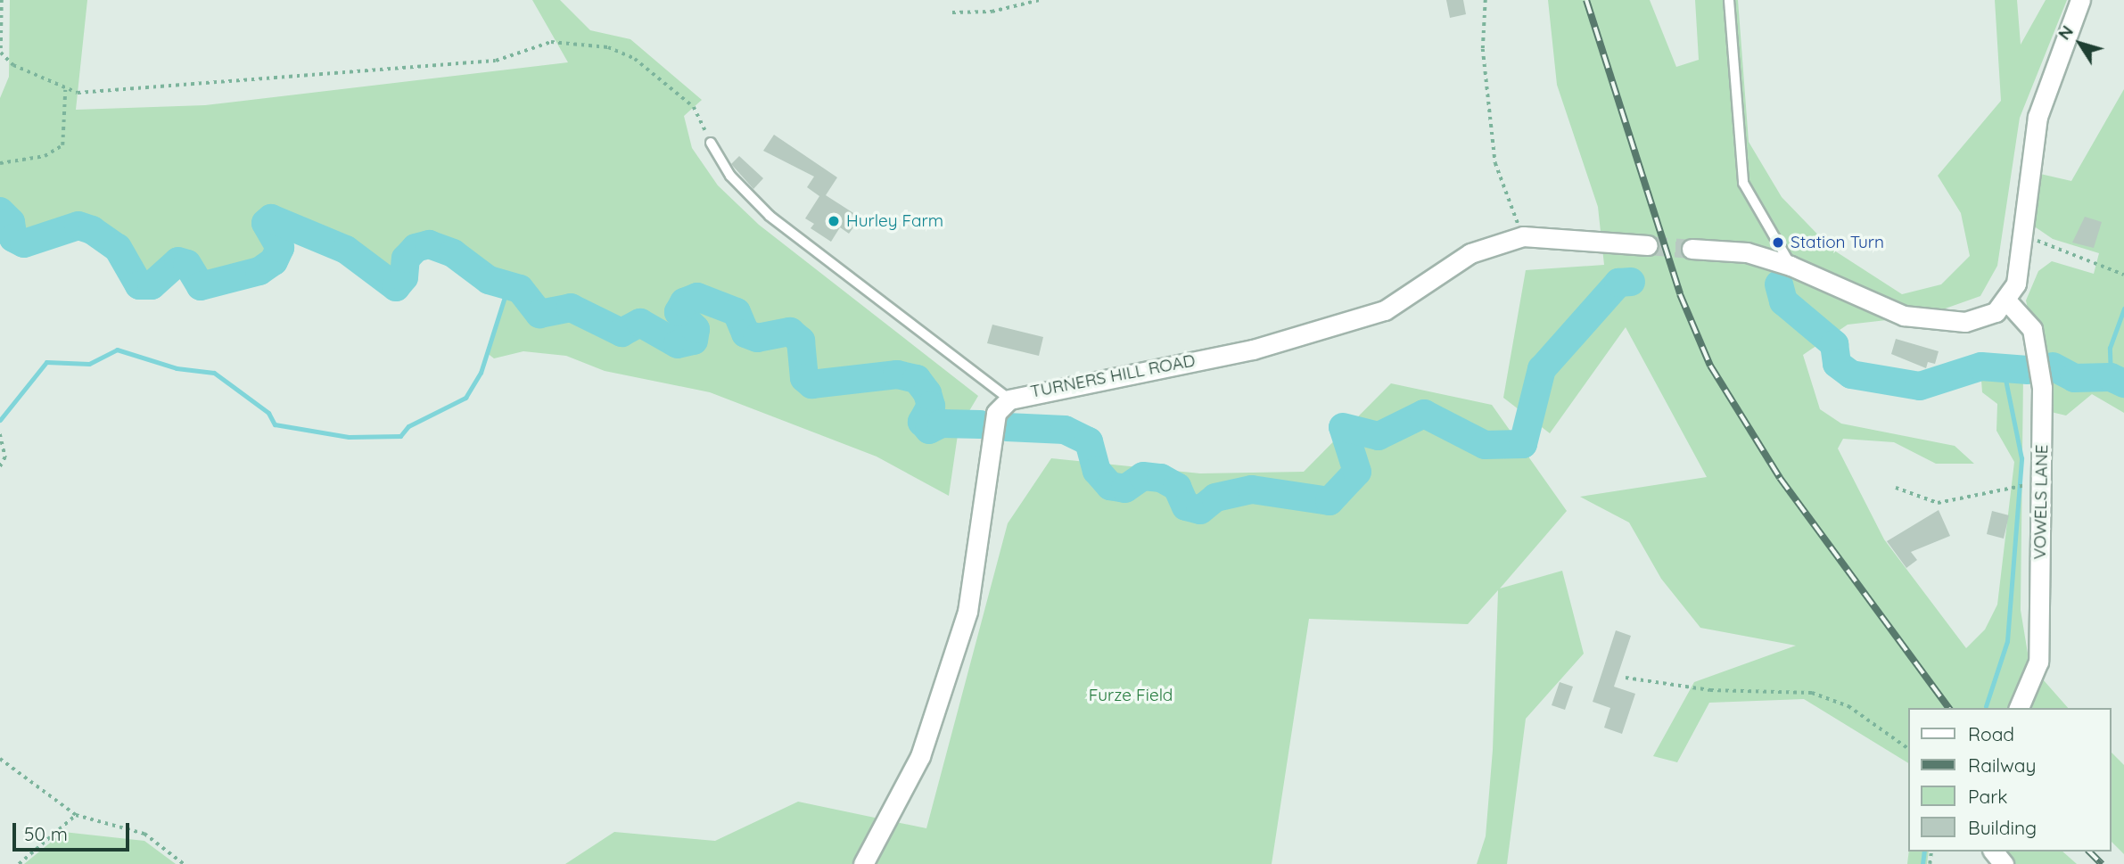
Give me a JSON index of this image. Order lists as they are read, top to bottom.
{
  "streets": {
    "main road": ["TURNERS HILL ROAD", "VOWELS LANE"]
  },
  "parks": ["Furze Field"],
  "places": ["Hurley Farm", "Station Turn"],
  "legend": [
    "Road",
    "Railway",
    "Park",
    "Building"
  ],
  "scale_bar": "50 m",
  "north": "top left"
}
